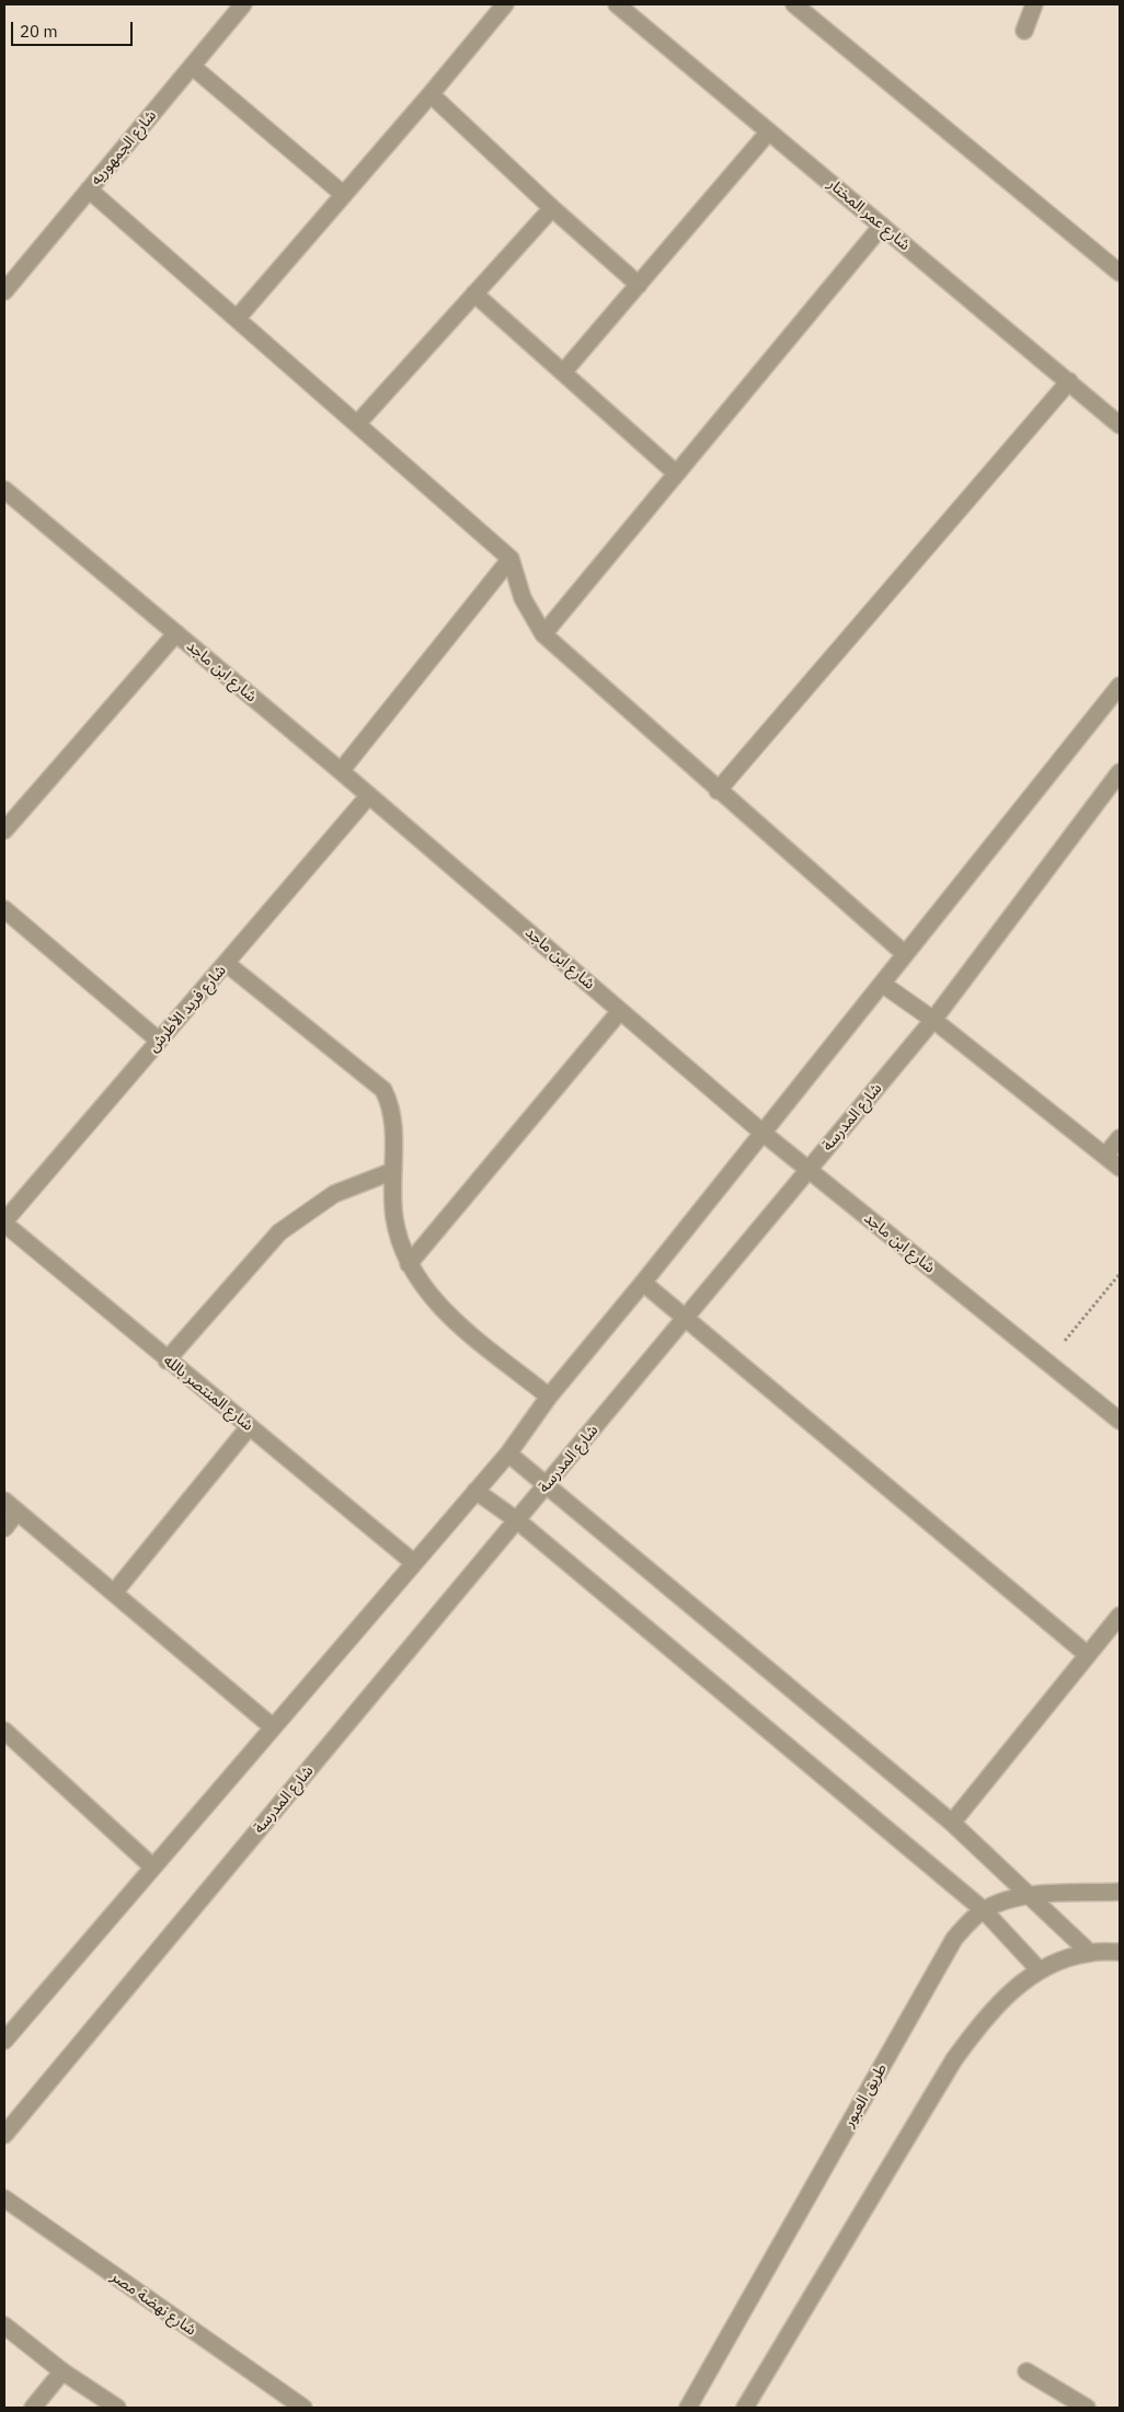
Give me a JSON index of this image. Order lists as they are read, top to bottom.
{
  "streets": {
    "street": [
      "شارع الجمهوريه",
      "شارع عمر المختار",
      "شارع ابن ماجد",
      "شارع فريد الأطرش",
      "شارع المدرسة",
      "شارع المنتصر بالله",
      "طريق العبور",
      "شارع نهضة مصر"
    ]
  },
  "crossings": [
    ["شارع ابن ماجد", "شارع فريد الأطرش"],
    ["شارع ابن ماجد", "شارع المدرسة"],
    ["شارع فريد الأطرش", "شارع المنتصر بالله"]
  ],
  "scale_bar": "20 m"
}
